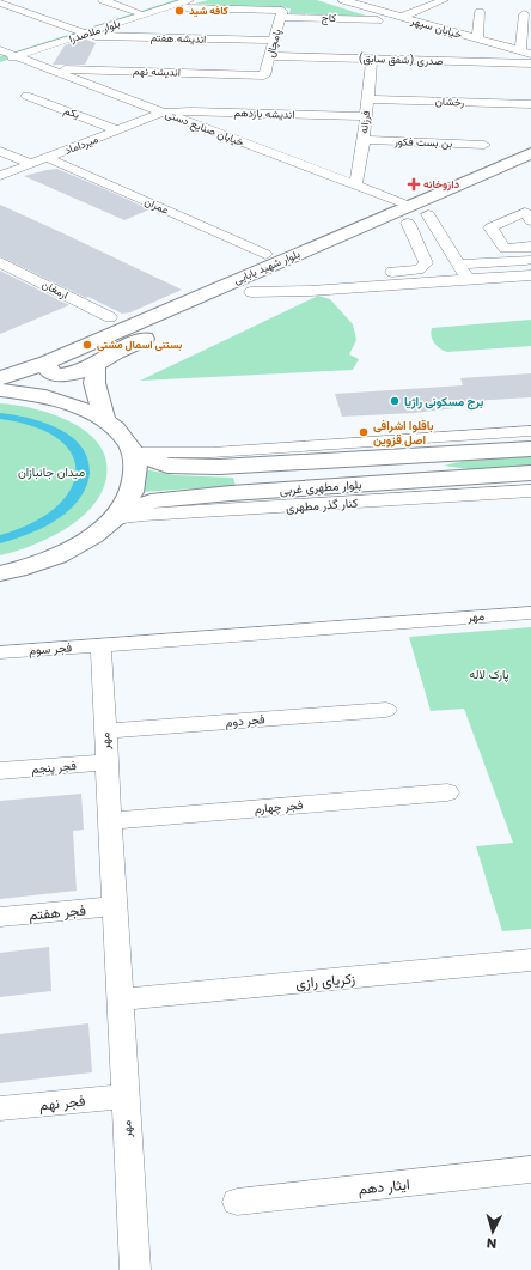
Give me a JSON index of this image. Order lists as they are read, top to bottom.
{
  "streets": {
    "main road": ["بلوار شهید بابایی", "بلوار مطهری غربی"],
    "street": [
      "کاج",
      "خیابان سپهر",
      "بلوار ملاصدرا",
      "اندیشه هفتم",
      "پامچال",
      "صدری (شفق سابق)",
      "اندیشه نهم",
      "رخشان",
      "یکم",
      "اندیشه یازدهم",
      "فرزانه",
      "خیابان صنایع دستی",
      "بن بست فكور",
      "میرداماد",
      "عمران",
      "ارمغان",
      "کنار گذر مطهری",
      "مهر",
      "فجر سوم",
      "فجر دوم",
      "فجر پنجم",
      "فجر چهارم",
      "فجر هفتم",
      "زکریای رازی",
      "فجر نهم",
      "ایثار دهم"
    ]
  },
  "crossings": [
    ["کاج", "بلوار ملاصدرا"],
    ["کاج", "پامچال"],
    ["بلوار ملاصدرا", "اندیشه هفتم"],
    ["بلوار ملاصدرا", "پامچال"],
    ["بلوار ملاصدرا", "خیابان صنایع دستی"],
    ["اندیشه هفتم", "پامچال"],
    ["پامچال", "صدری (شفق سابق)"],
    ["پامچال", "اندیشه نهم"],
    ["صدری (شفق سابق)", "فرزانه"],
    ["اندیشه نهم", "خیابان صنایع دستی"],
    ["رخشان", "فرزانه"],
    ["یکم", "میرداماد"],
    ["اندیشه یازدهم", "فرزانه"],
    ["اندیشه یازدهم", "خیابان صنایع دستی"],
    ["اندیشه یازدهم", "میرداماد"],
    ["فرزانه", "خیابان صنایع دستی"],
    ["فرزانه", "بن بست فكور"],
    ["خیابان صنایع دستی", "میرداماد"],
    ["خیابان صنایع دستی", "بلوار شهید بابایی"],
    ["میرداماد", "عمران"],
    ["بلوار مطهری غربی", "کنار گذر مطهری"],
    ["مهر", "فجر سوم"],
    ["مهر", "فجر دوم"],
    ["مهر", "فجر پنجم"],
    ["مهر", "فجر چهارم"],
    ["مهر", "فجر هفتم"],
    ["مهر", "زکریای رازی"],
    ["مهر", "فجر نهم"]
  ],
  "parks": ["میدان جانبازان", "پارک لاله"],
  "places": {
    "other": [
      "کافه شید",
      "بستنی اسمال مشتی",
      "برج مسکونی راژیا",
      "باقلوا اشرافی اصل قزوین"
    ],
    "health": ["داروخانه"]
  },
  "north": "bottom"
}
